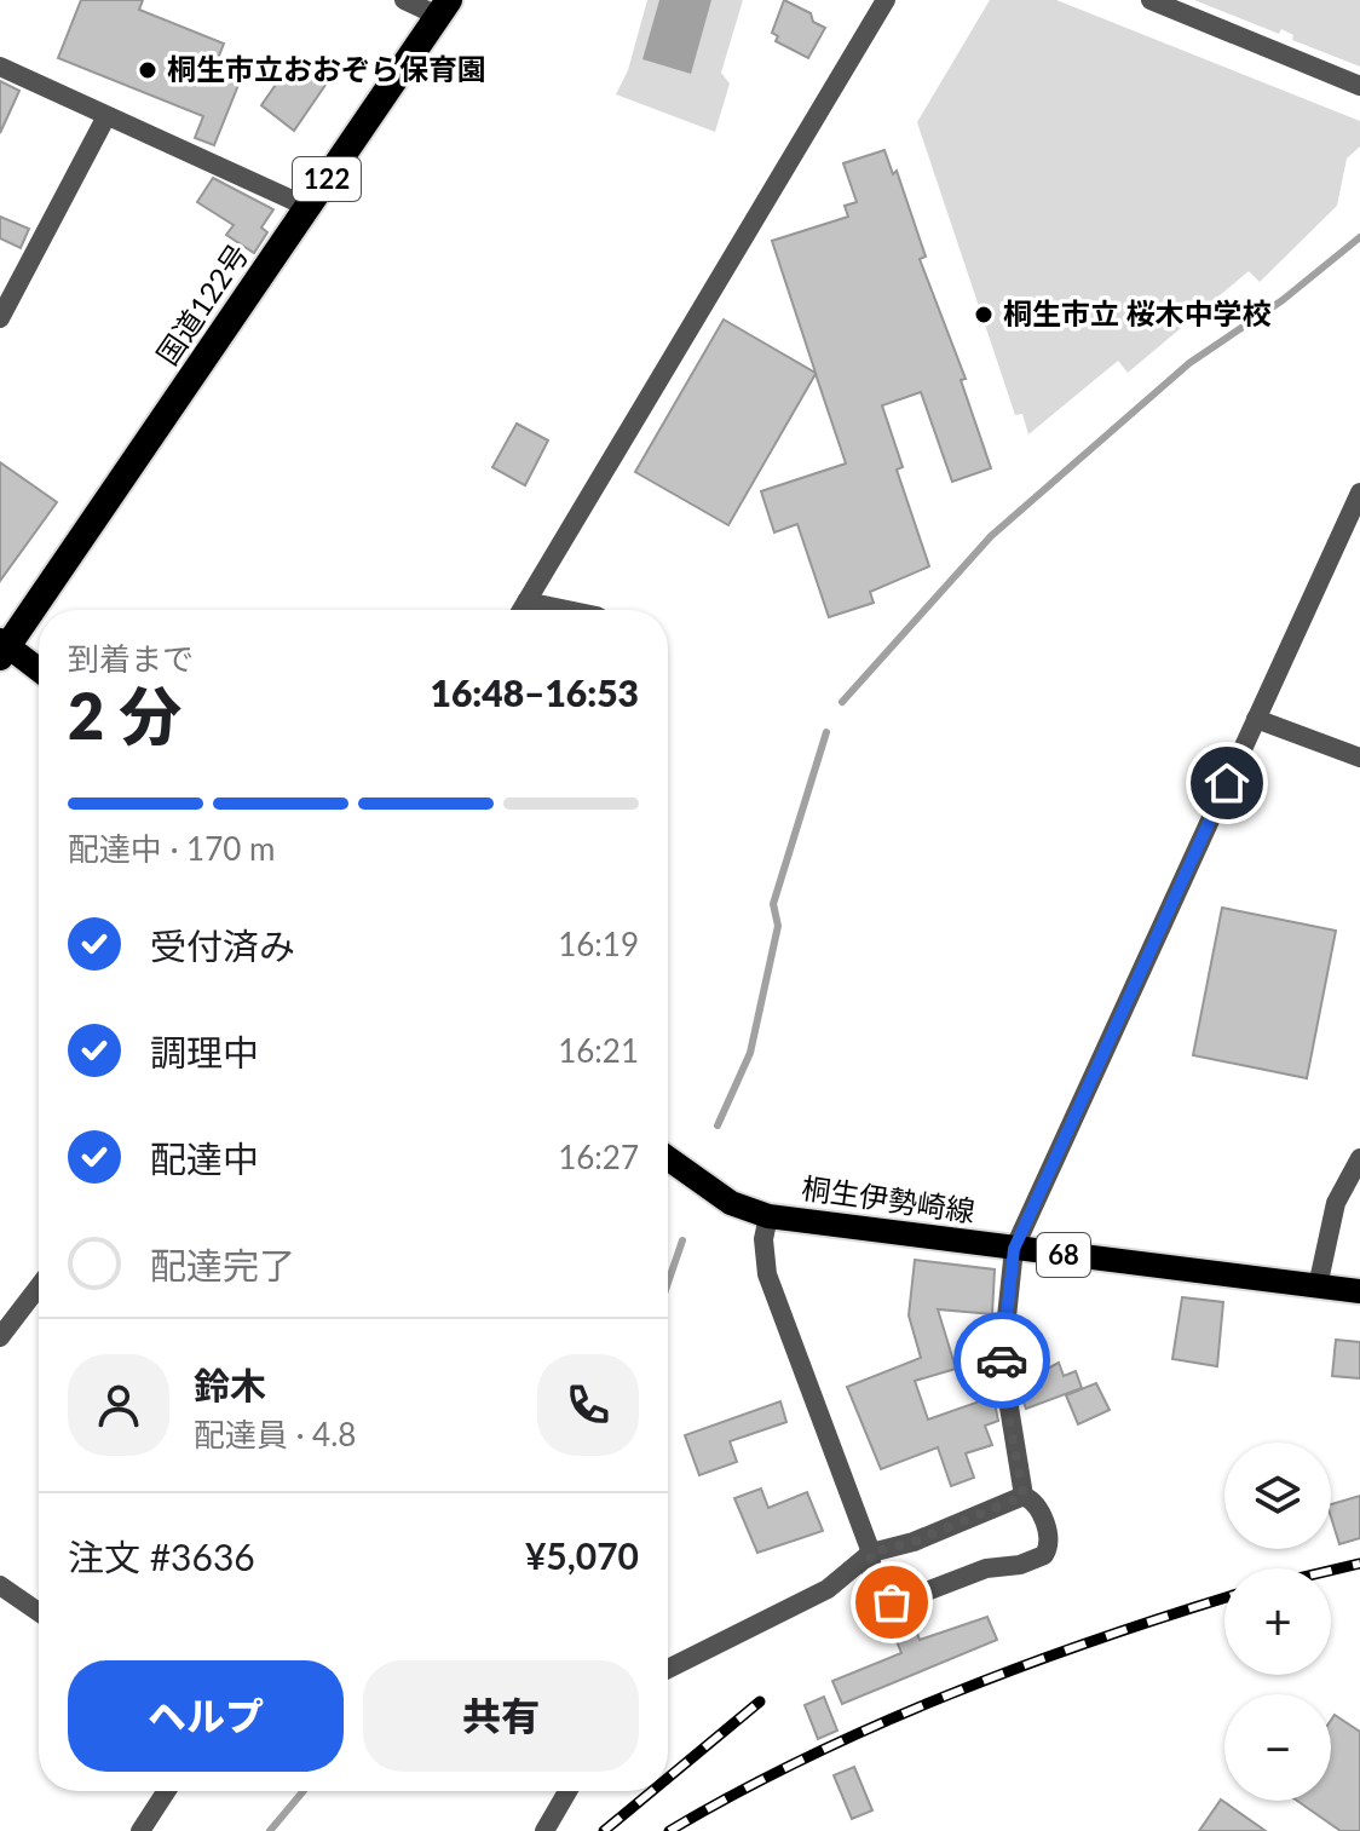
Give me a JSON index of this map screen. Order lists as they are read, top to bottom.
{
  "streets": {
    "highway": ["122", "国道122号"],
    "main road": ["桐生伊勢崎線", "68"]
  },
  "places": ["桐生市立おおぞら保育園", "桐生市立 桜木中学校"],
  "page": {
    "heading": ["2 分", "到着まで", "16:48–16:53"],
    "panel": [
      "鈴木",
      "配達員 · 4.8",
      "注文 #3636",
      "¥5,070"
    ],
    "bar": "配達中 · 170 m",
    "list": [
      ["受付済み", "16:19"],
      ["調理中", "16:21"],
      ["配達中", "16:27"],
      "配達完了"
    ],
    "map_buttons": ["+", "−"],
    "buttons": ["ヘルプ", "共有"]
  }
}
